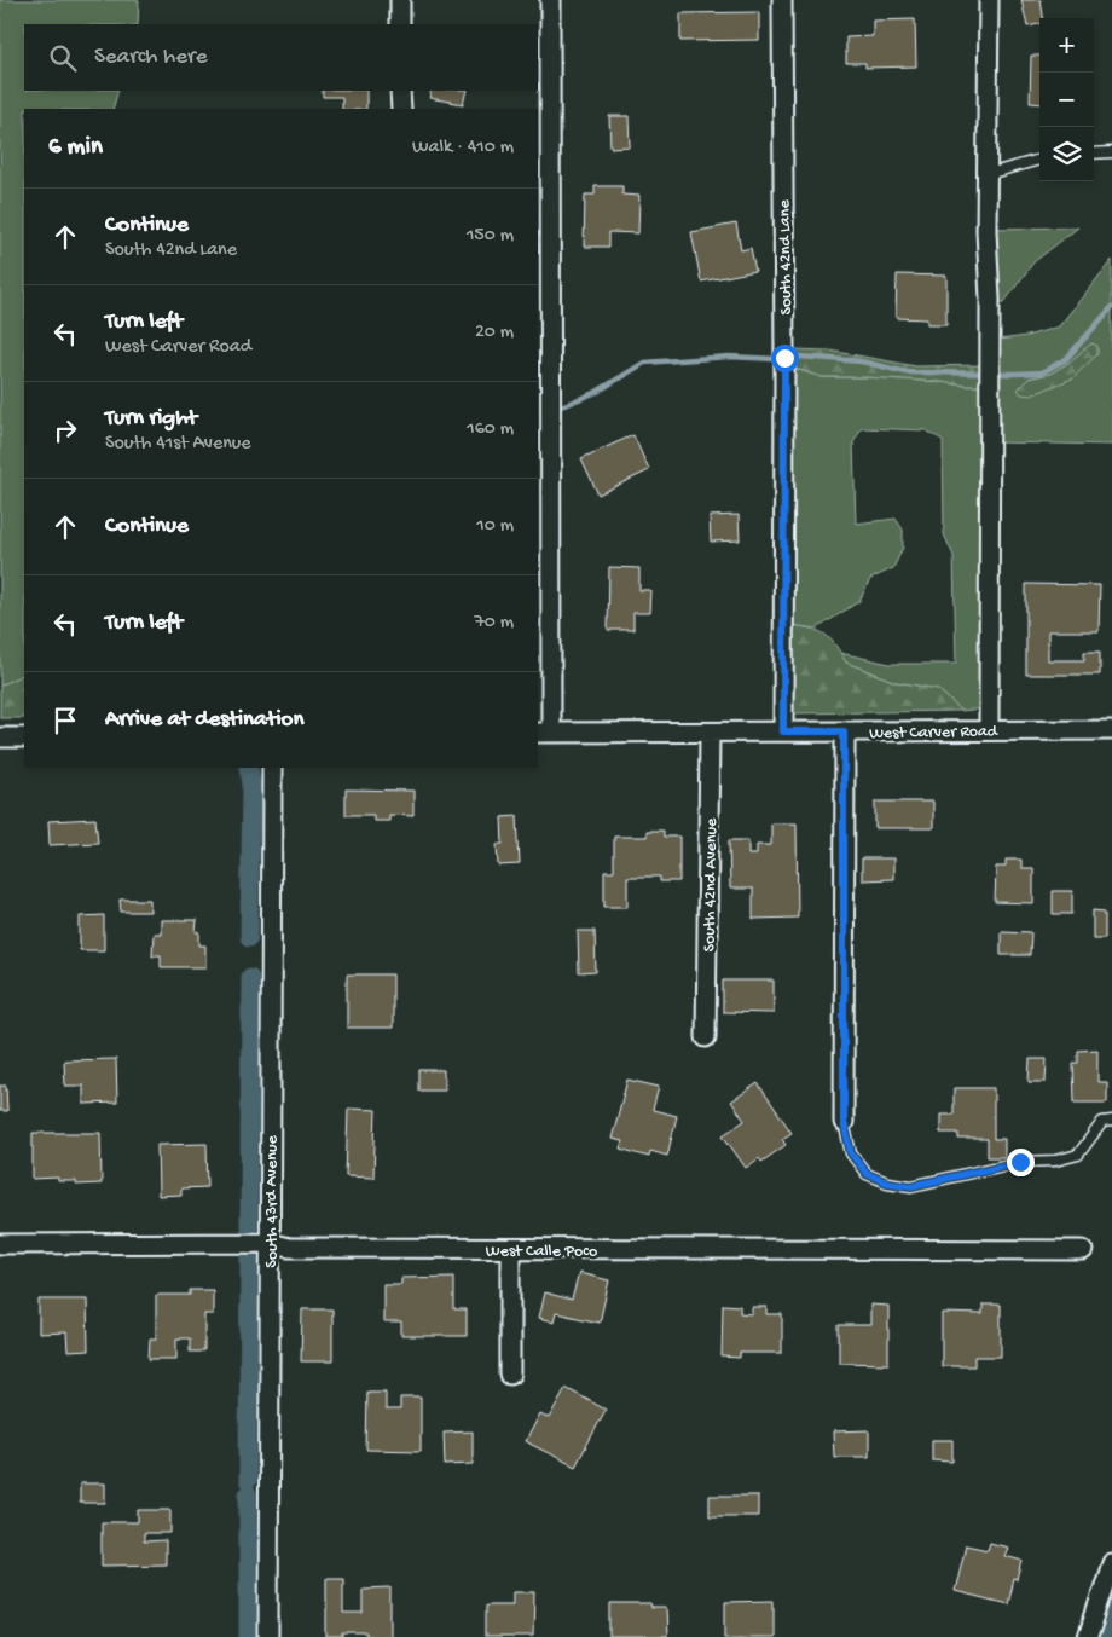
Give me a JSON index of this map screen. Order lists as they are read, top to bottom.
{
  "streets": {
    "street": [
      "South 42nd Lane",
      "West Carver Road",
      "South 42nd Avenue",
      "South 43rd Avenue",
      "West Calle Poco"
    ]
  },
  "crossings": [
    ["South 42nd Lane", "West Carver Road"],
    ["West Carver Road", "South 42nd Avenue"],
    ["South 43rd Avenue", "West Calle Poco"]
  ],
  "page": {
    "map_buttons": ["+", "−"],
    "search": "Search here",
    "heading": ["6 min", "Walk · 410 m"],
    "list": [
      ["Continue", "South 42nd Lane", "150 m"],
      ["Turn left", "West Carver Road", "20 m"],
      ["Turn right", "South 41st Avenue", "160 m"],
      ["Continue", "10 m"],
      ["Turn left", "70 m"],
      "Arrive at destination"
    ]
  }
}
